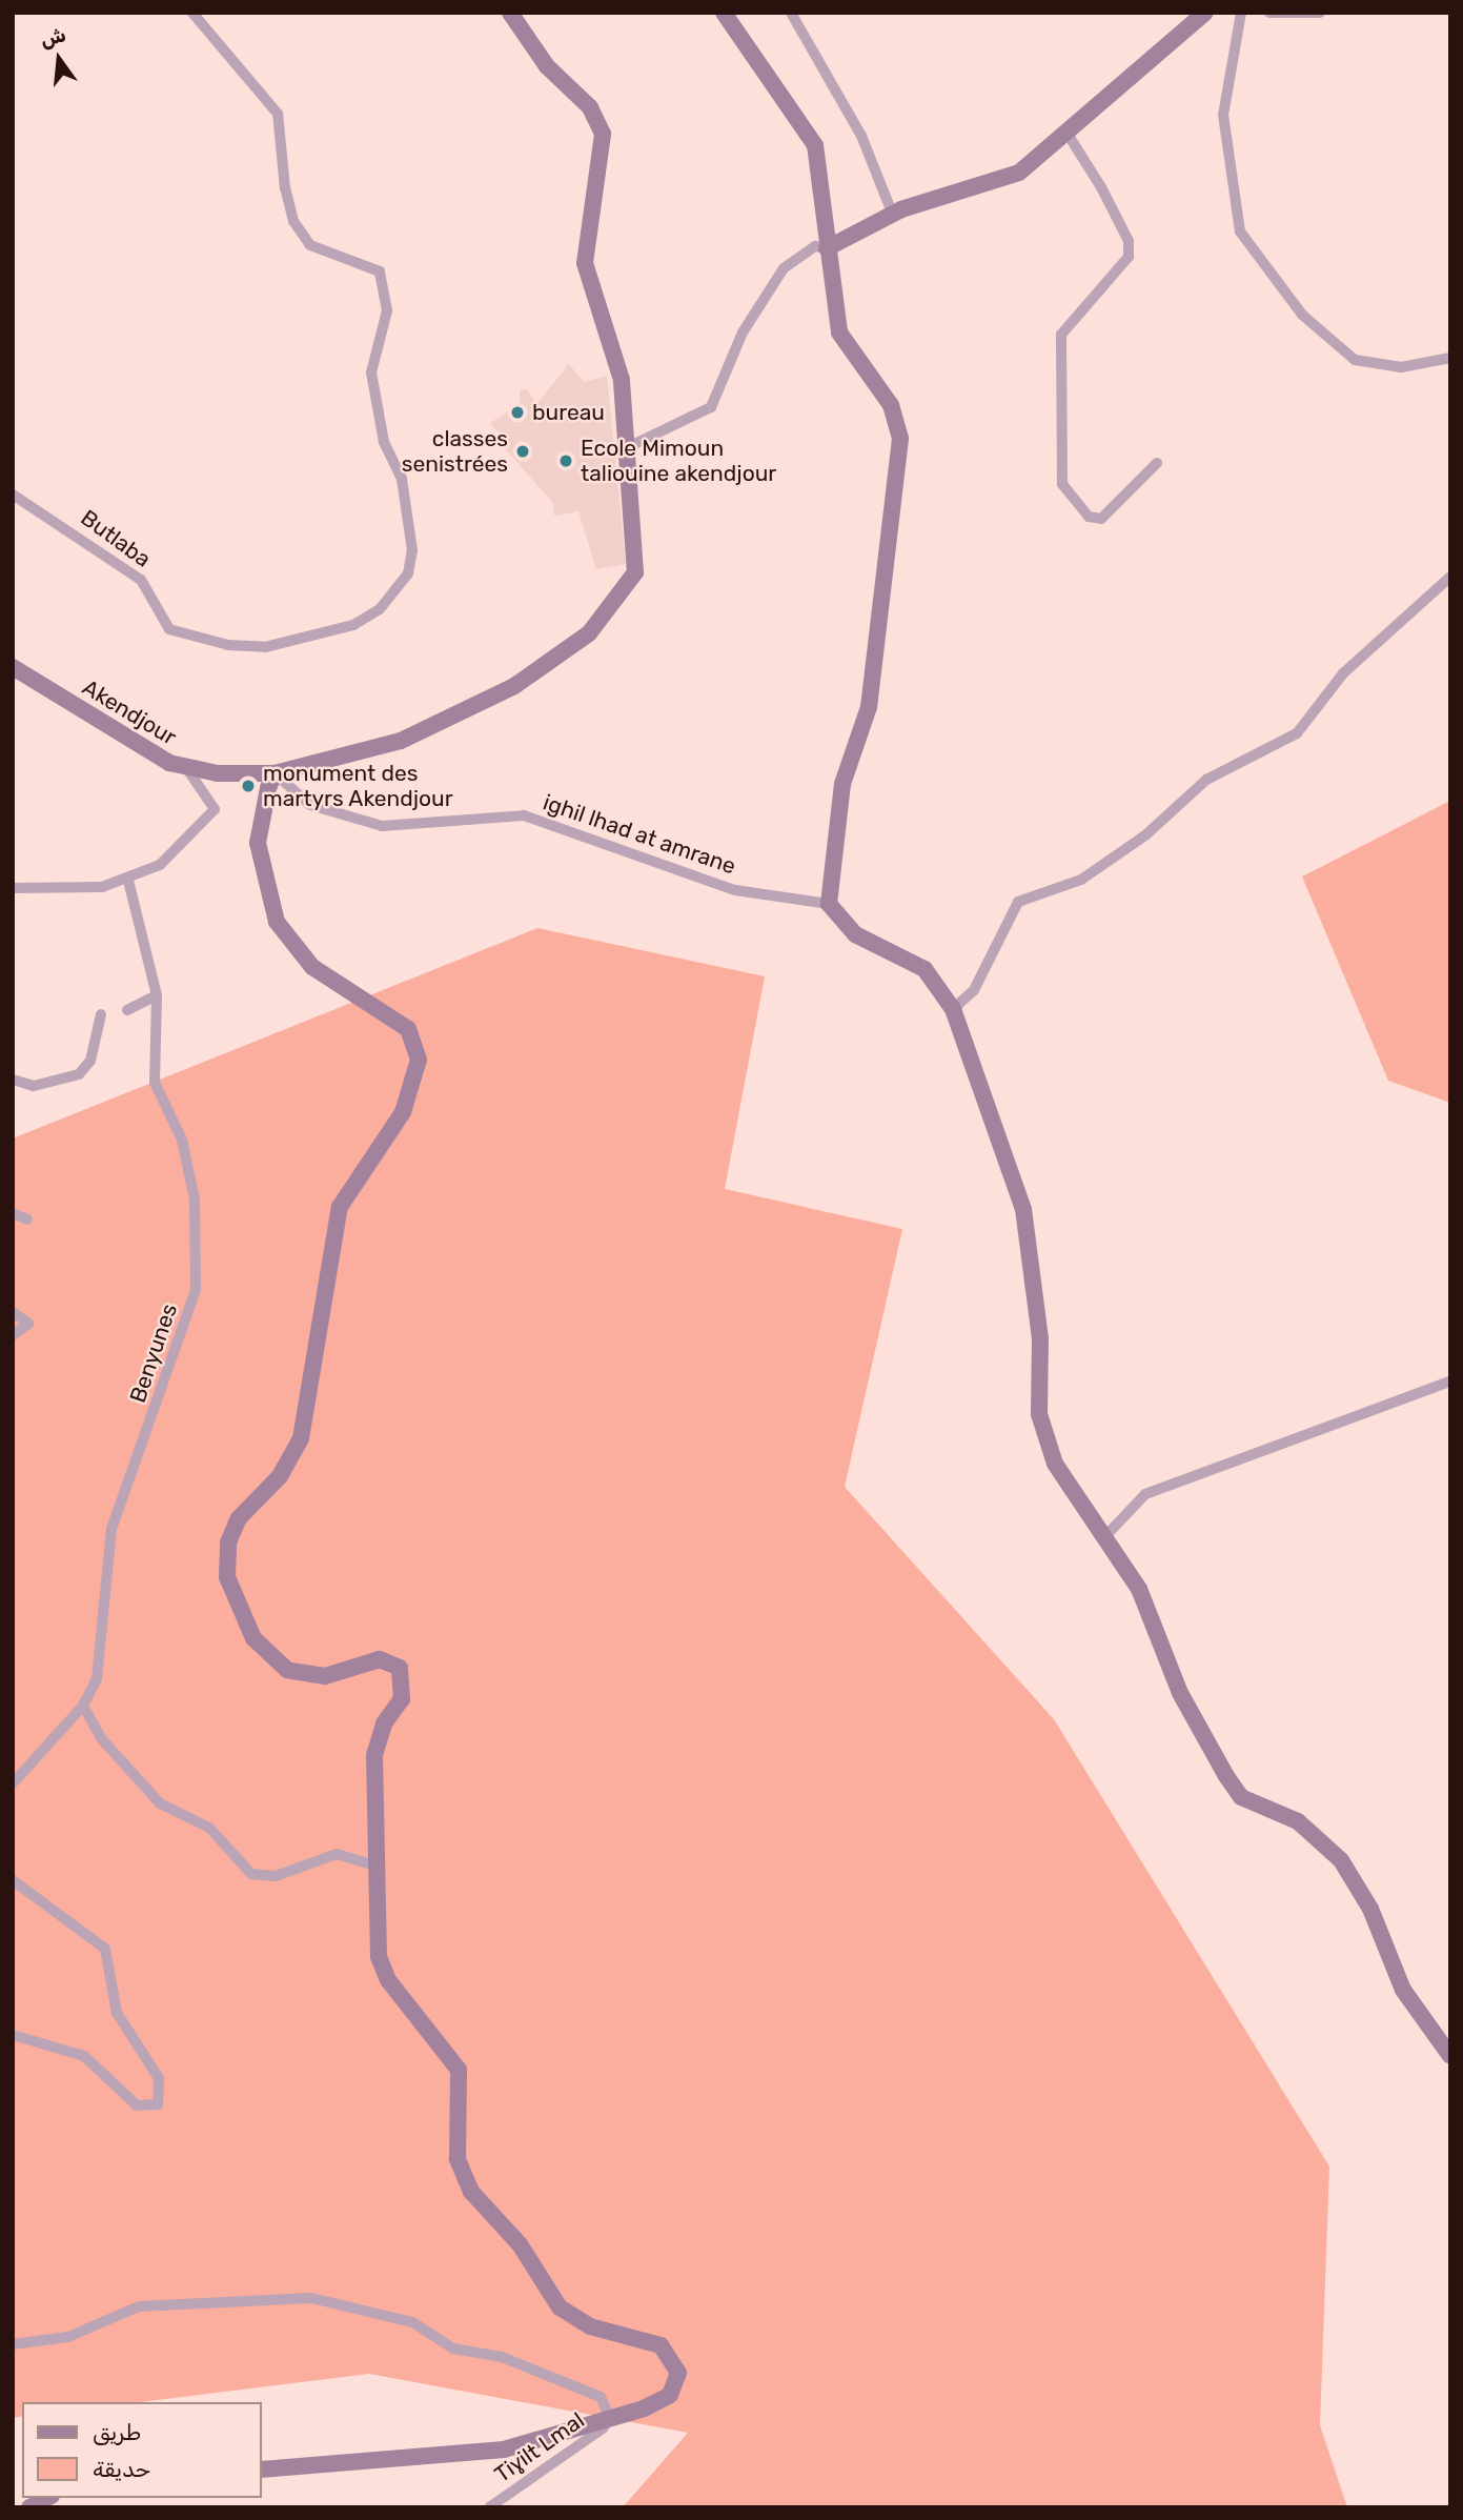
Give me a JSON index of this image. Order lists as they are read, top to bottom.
{
  "streets": {
    "main road": ["Akendjour"],
    "street": [
      "Butlaba",
      "ighil lhad at amrane",
      "Benyunes",
      "Tiɣilt Lmal"
    ]
  },
  "crossings": [
    ["Akendjour", "ighil lhad at amrane"]
  ],
  "places": [
    "bureau",
    "classes senistrées",
    "Ecole Mimoun taliouine akendjour",
    "monument des martyrs Akendjour"
  ],
  "legend": ["طريق", "حديقة"],
  "north": "top"
}
